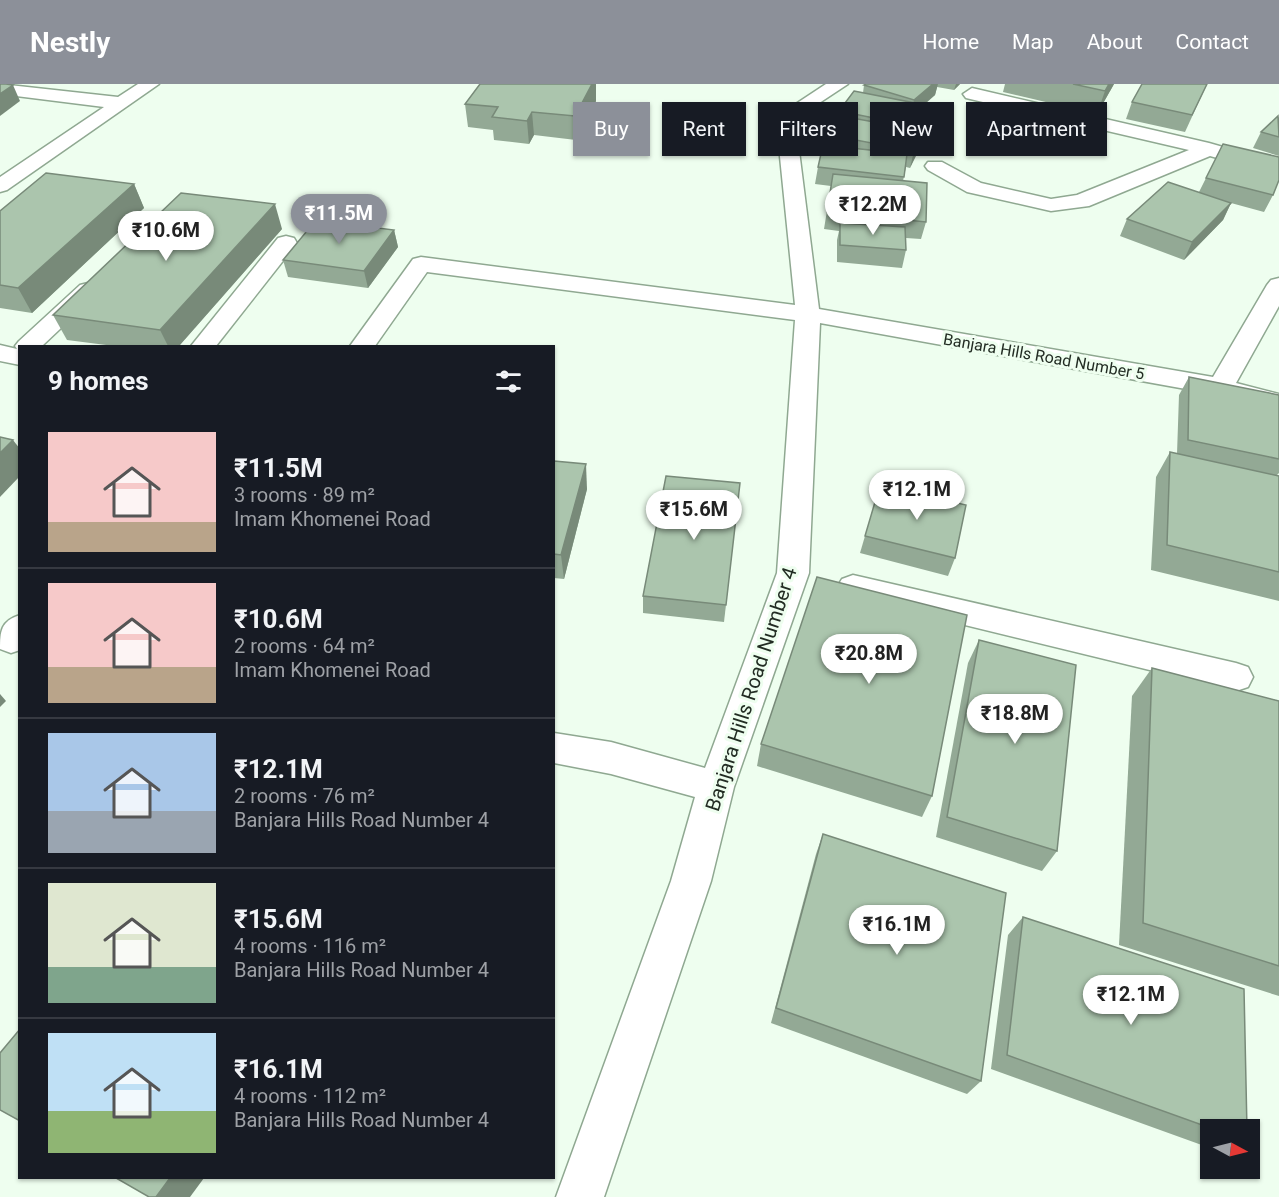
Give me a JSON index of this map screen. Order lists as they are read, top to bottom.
{
  "streets": {
    "street": ["Banjara Hills Road Number 5", "Banjara Hills Road Number 4"]
  },
  "crossings": [
    ["Banjara Hills Road Number 5", "Banjara Hills Road Number 4"]
  ],
  "north": "right",
  "page": {
    "header": "Nestly",
    "nav": [
      "Home",
      "Map",
      "About",
      "Contact"
    ],
    "chip": [
      "Buy",
      "Rent",
      "Filters",
      "New",
      "Apartment"
    ],
    "price": [
      "₹12.2M",
      "₹11.5M",
      "₹10.6M",
      "₹12.1M",
      "₹15.6M",
      "₹20.8M",
      "₹18.8M",
      "₹16.1M",
      "₹12.1M"
    ],
    "heading": "9 homes",
    "list": [
      {
        "name": "₹11.5M",
        "note": "3 rooms · 89 m² · Imam Khomenei Road"
      },
      {
        "name": "₹10.6M",
        "note": "2 rooms · 64 m² · Imam Khomenei Road"
      },
      {
        "name": "₹12.1M",
        "note": "2 rooms · 76 m² · Banjara Hills Road Number 4"
      },
      {
        "name": "₹15.6M",
        "note": "4 rooms · 116 m² · Banjara Hills Road Number 4"
      },
      {
        "name": "₹16.1M",
        "note": "4 rooms · 112 m² · Banjara Hills Road Number 4"
      }
    ]
  }
}
